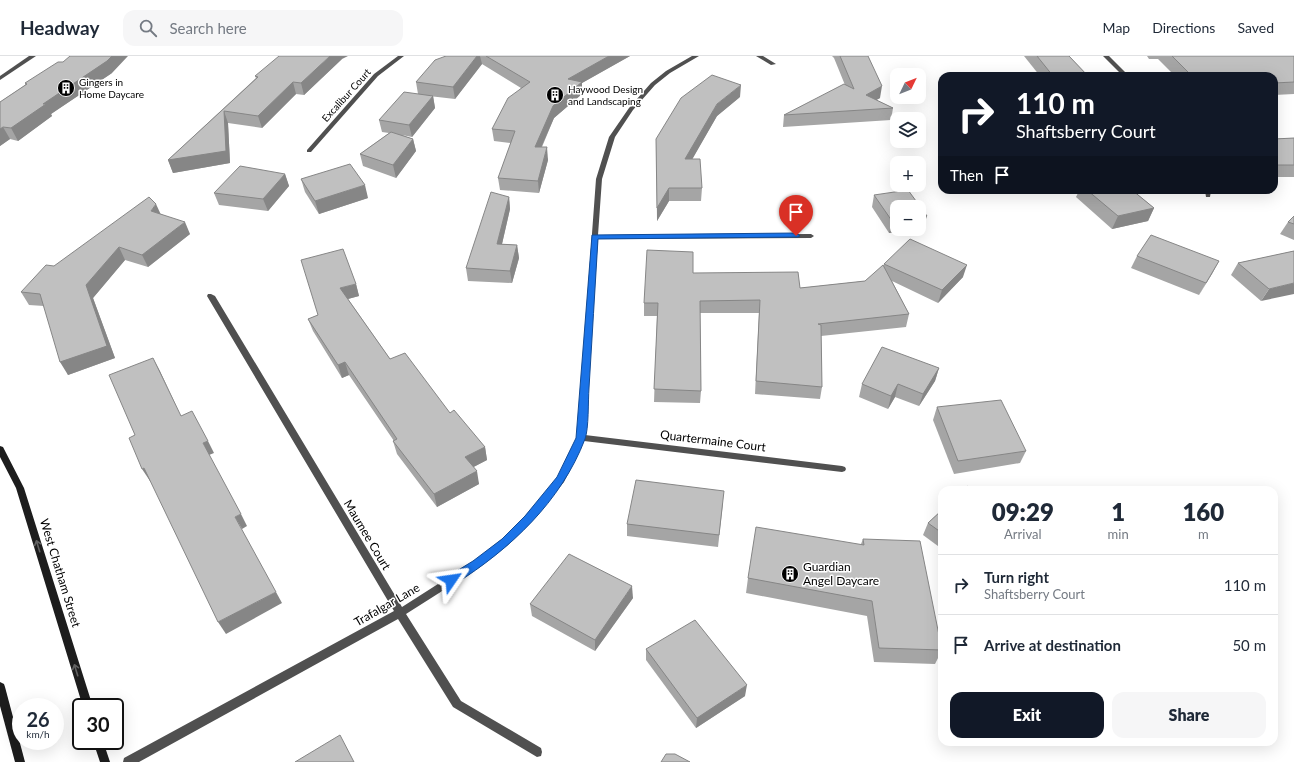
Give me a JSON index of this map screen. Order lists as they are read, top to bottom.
{
  "streets": {
    "street": [
      "Excalibur Court",
      "Quartermaine Court",
      "Maumee Court",
      "West Chatham Street",
      "Trafalgar Lane"
    ]
  },
  "crossings": [
    ["Quartermaine Court", "Trafalgar Lane"],
    ["Maumee Court", "Trafalgar Lane"]
  ],
  "one_way": ["West Chatham Street"],
  "places": {
    "building": ["Gingers in Home Daycare", "Haywood Design and Landscaping", "Guardian Angel Daycare"]
  },
  "north": "top right",
  "page": {
    "header": "Headway",
    "search": "Search here",
    "nav": ["Map", "Directions", "Saved"],
    "map_buttons": ["+", "−"],
    "turn": ["110 m", "Shaftsberry Court"],
    "then": "Then",
    "eta": [
      "09:29",
      "Arrival",
      "1",
      "min",
      "160",
      "m"
    ],
    "list": [
      {
        "name": "Turn right",
        "note": "Shaftsberry Court",
        "value": "110 m"
      },
      {
        "name": "Arrive at destination",
        "value": "50 m"
      }
    ],
    "buttons": ["Exit", "Share"],
    "speed": "26 km/h",
    "limit": "30"
  }
}
